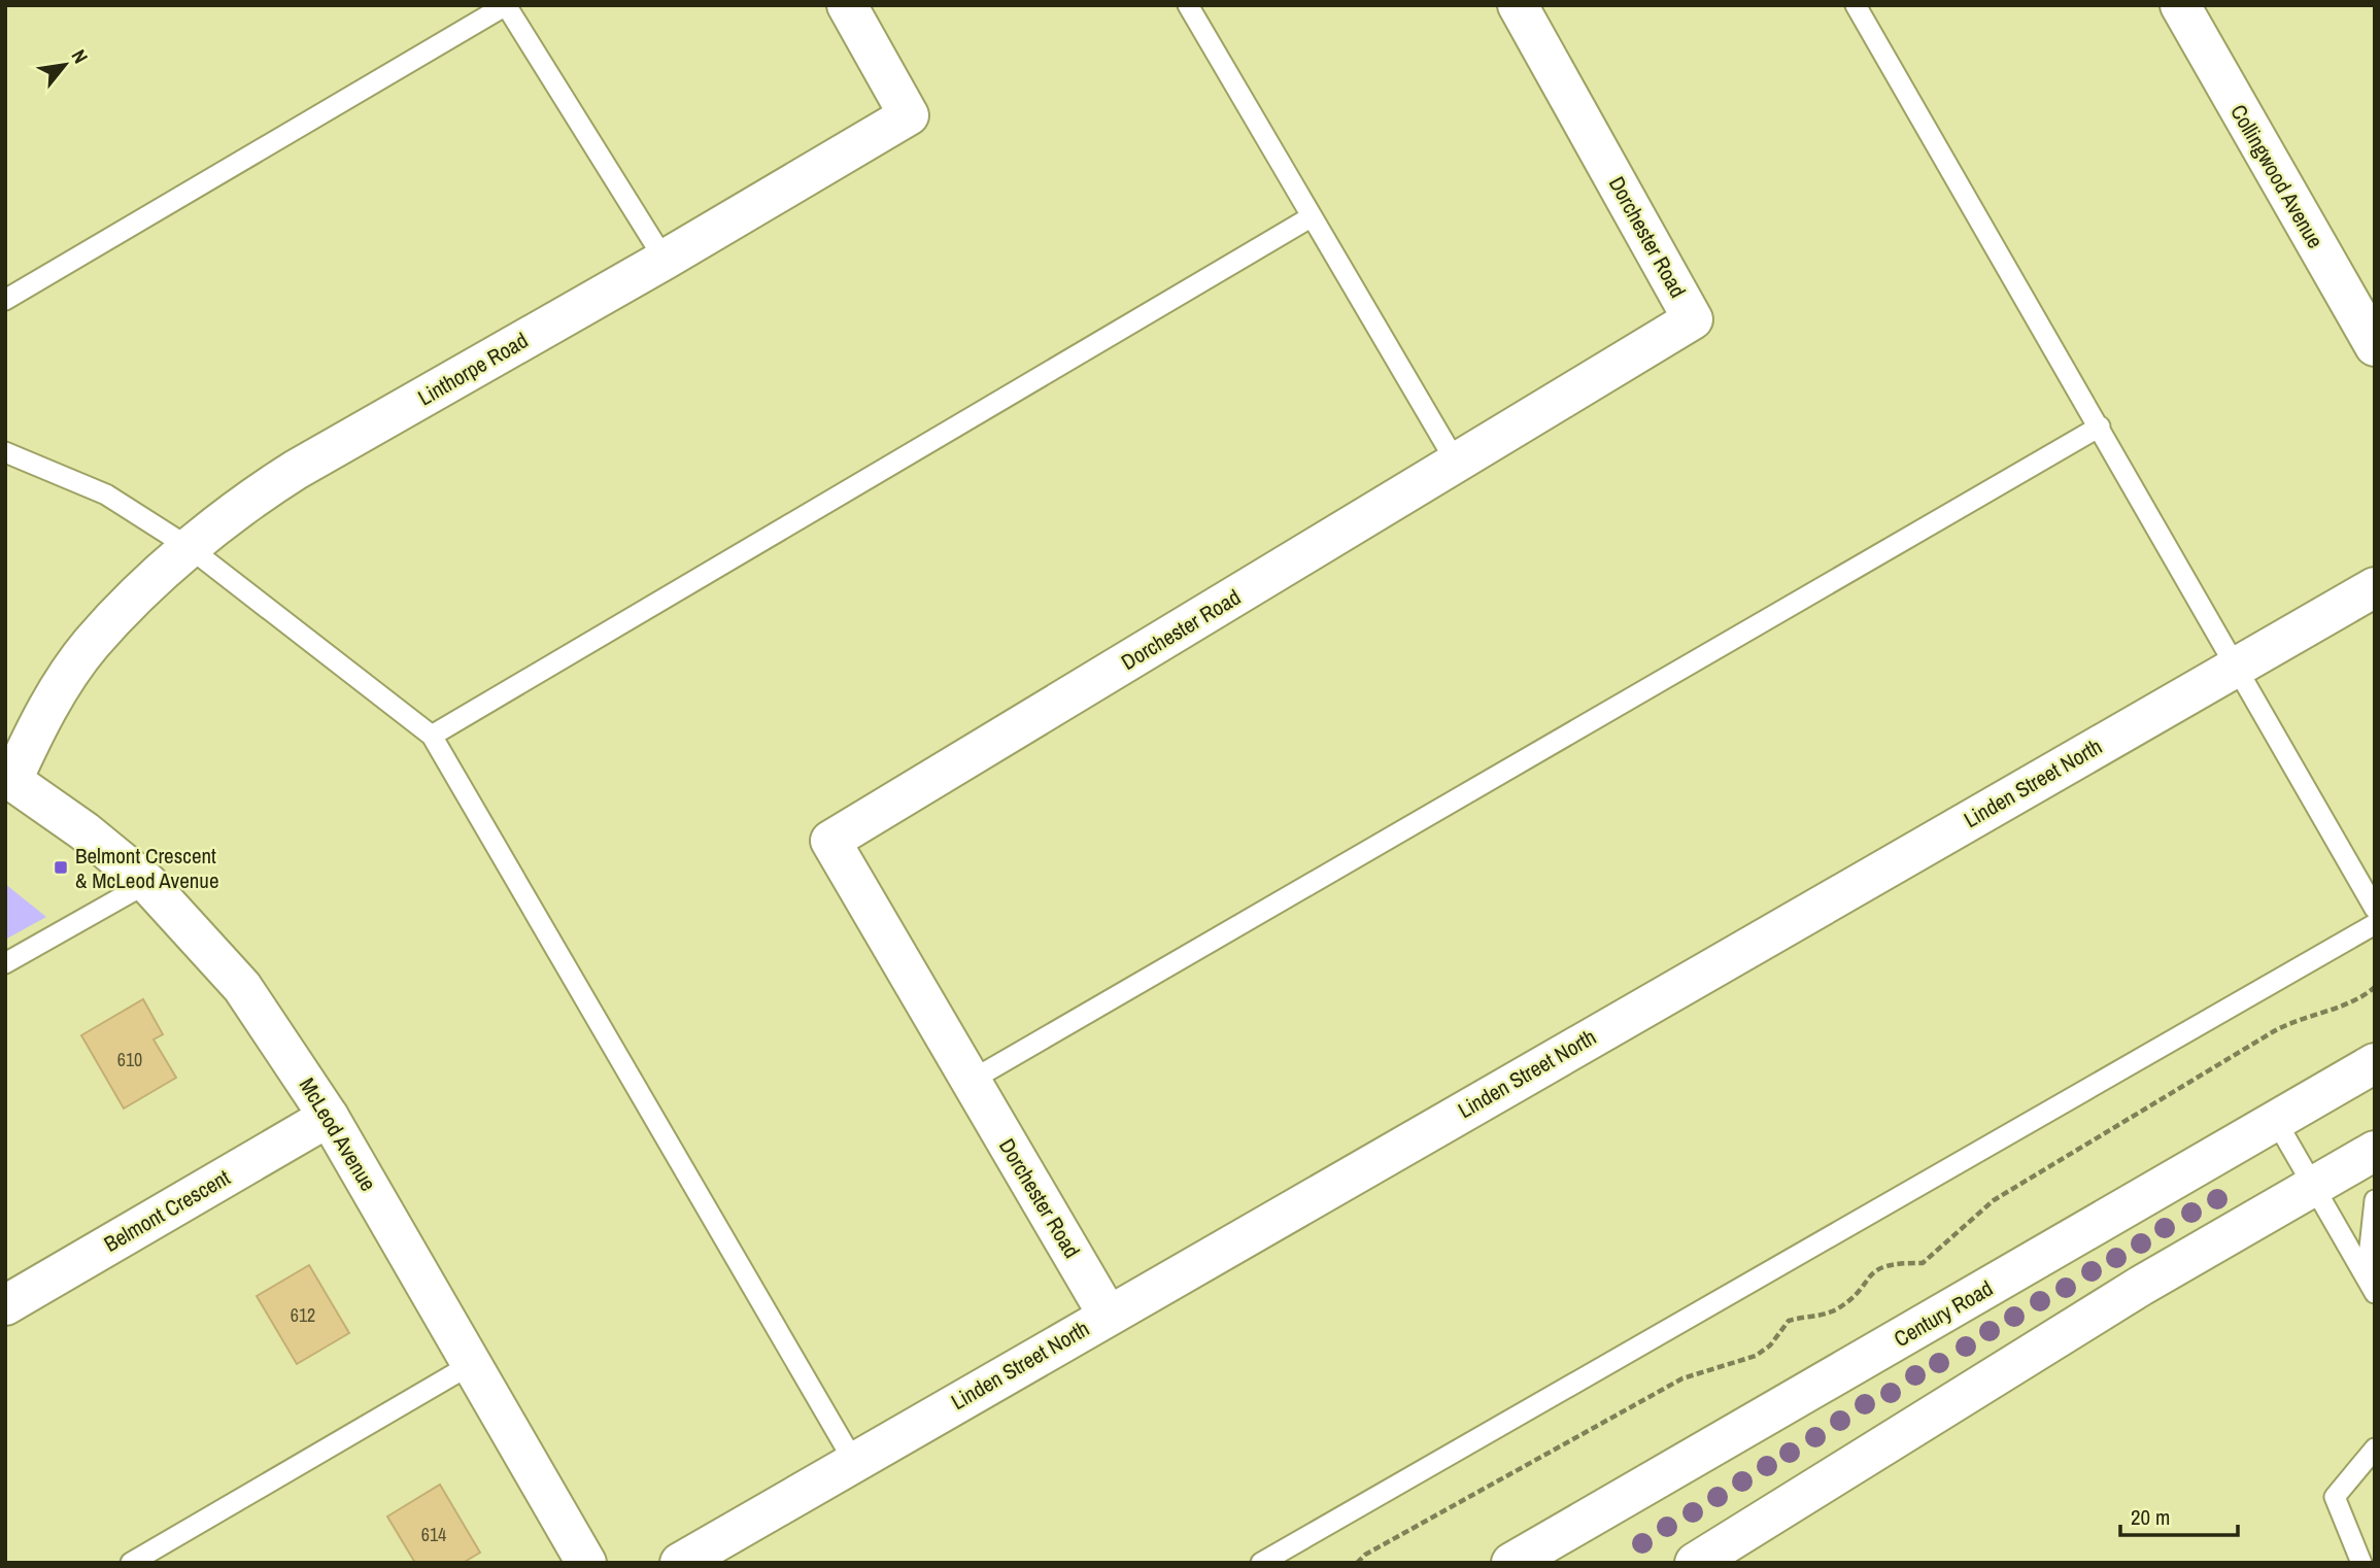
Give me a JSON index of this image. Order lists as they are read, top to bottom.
{
  "streets": {
    "street": [
      "Collingwood Avenue",
      "Dorchester Road",
      "Linthorpe Road",
      "Linden Street North",
      "McLeod Avenue",
      "Belmont Crescent",
      "Century Road"
    ]
  },
  "crossings": [
    ["Dorchester Road", "Linden Street North"],
    ["Linthorpe Road", "McLeod Avenue"],
    ["McLeod Avenue", "Belmont Crescent"]
  ],
  "places": {
    "transit": ["Belmont Crescent & McLeod Avenue"]
  },
  "house_numbers": ["610", "612", "614"],
  "scale_bar": "20 m",
  "north": "top right"
}
